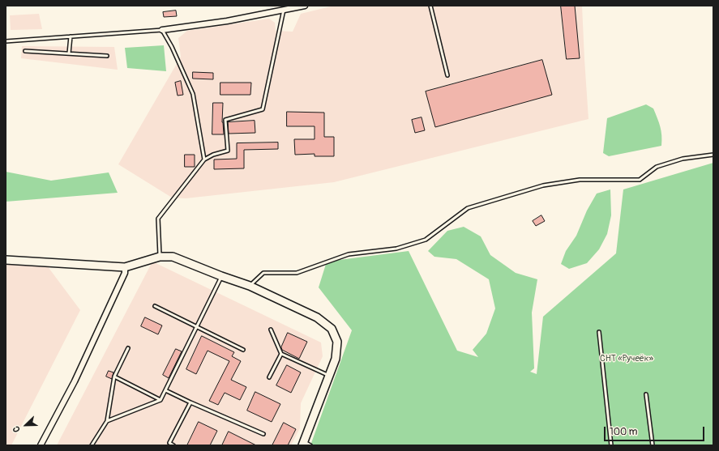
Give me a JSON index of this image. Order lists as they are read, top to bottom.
{
  "parks": ["СНТ «Ручеёк»"],
  "scale_bar": "100 m",
  "north": "bottom left"
}
